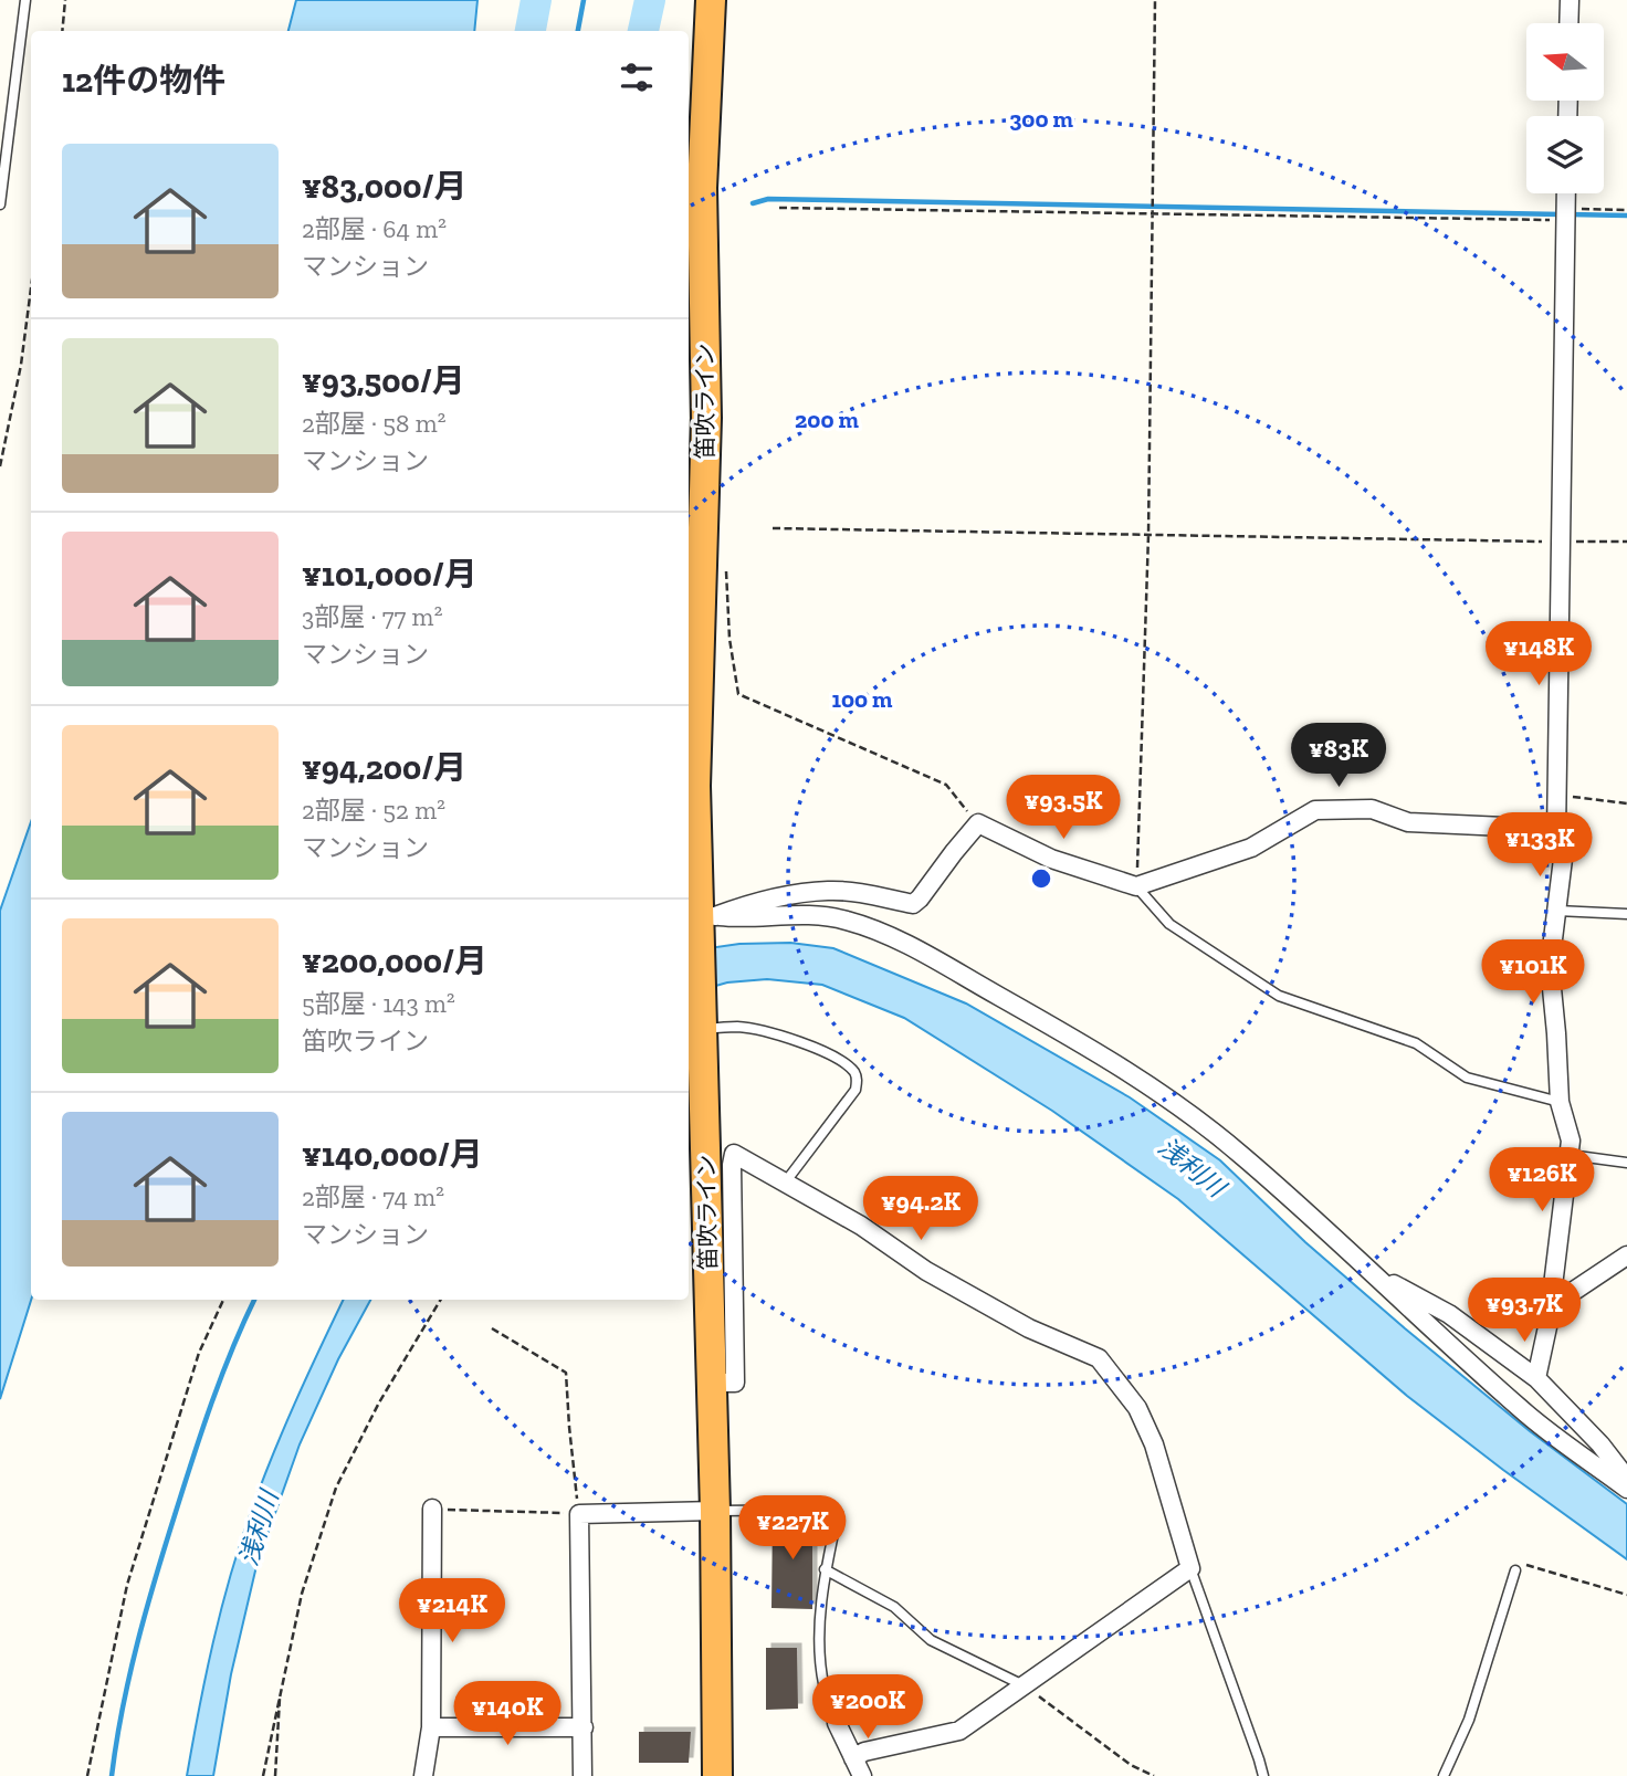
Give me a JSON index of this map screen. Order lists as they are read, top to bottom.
{
  "streets": {
    "highway": ["笛吹ライン"]
  },
  "water": ["浅利川"],
  "north": "left",
  "page": {
    "heading": "12件の物件",
    "list": [
      {
        "name": "¥83,000/月",
        "note": "2部屋 · 64 m² · マンション"
      },
      {
        "name": "¥93,500/月",
        "note": "2部屋 · 58 m² · マンション"
      },
      {
        "name": "¥101,000/月",
        "note": "3部屋 · 77 m² · マンション"
      },
      {
        "name": "¥94,200/月",
        "note": "2部屋 · 52 m² · マンション"
      },
      {
        "name": "¥200,000/月",
        "note": "5部屋 · 143 m² · 笛吹ライン"
      },
      {
        "name": "¥140,000/月",
        "note": "2部屋 · 74 m² · マンション"
      }
    ],
    "price": [
      "¥148K",
      "¥83K",
      "¥93.5K",
      "¥133K",
      "¥101K",
      "¥126K",
      "¥94.2K",
      "¥93.7K",
      "¥227K",
      "¥214K",
      "¥200K",
      "¥140K"
    ]
  },
  "rings": ["300 m", "200 m", "100 m"]
}
